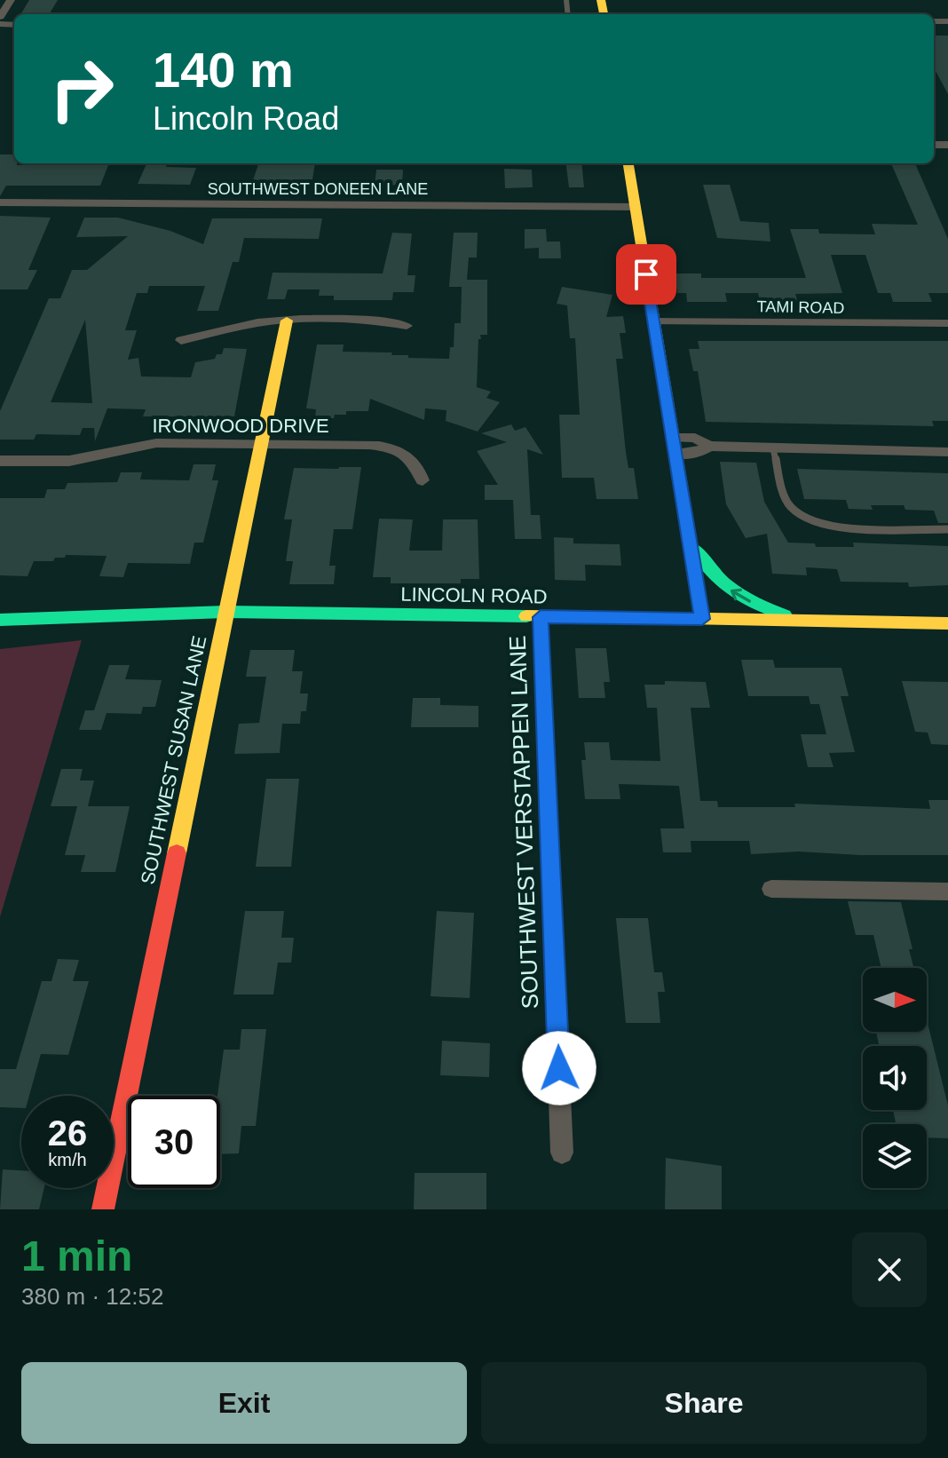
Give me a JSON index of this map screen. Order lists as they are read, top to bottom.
{
  "streets": {
    "street": [
      "SOUTHWEST DONEEN LANE",
      "TAMI ROAD",
      "IRONWOOD DRIVE",
      "LINCOLN ROAD",
      "SOUTHWEST SUSAN LANE",
      "SOUTHWEST VERSTAPPEN LANE"
    ]
  },
  "crossings": [
    ["IRONWOOD DRIVE", "SOUTHWEST SUSAN LANE"],
    ["LINCOLN ROAD", "SOUTHWEST SUSAN LANE"],
    ["LINCOLN ROAD", "SOUTHWEST VERSTAPPEN LANE"]
  ],
  "north": "right",
  "page": {
    "turn": ["140 m", "Lincoln Road"],
    "speed": "26 km/h",
    "limit": "30",
    "heading": ["1 min", "380 m · 12:52"],
    "buttons": ["Exit", "Share"]
  }
}
